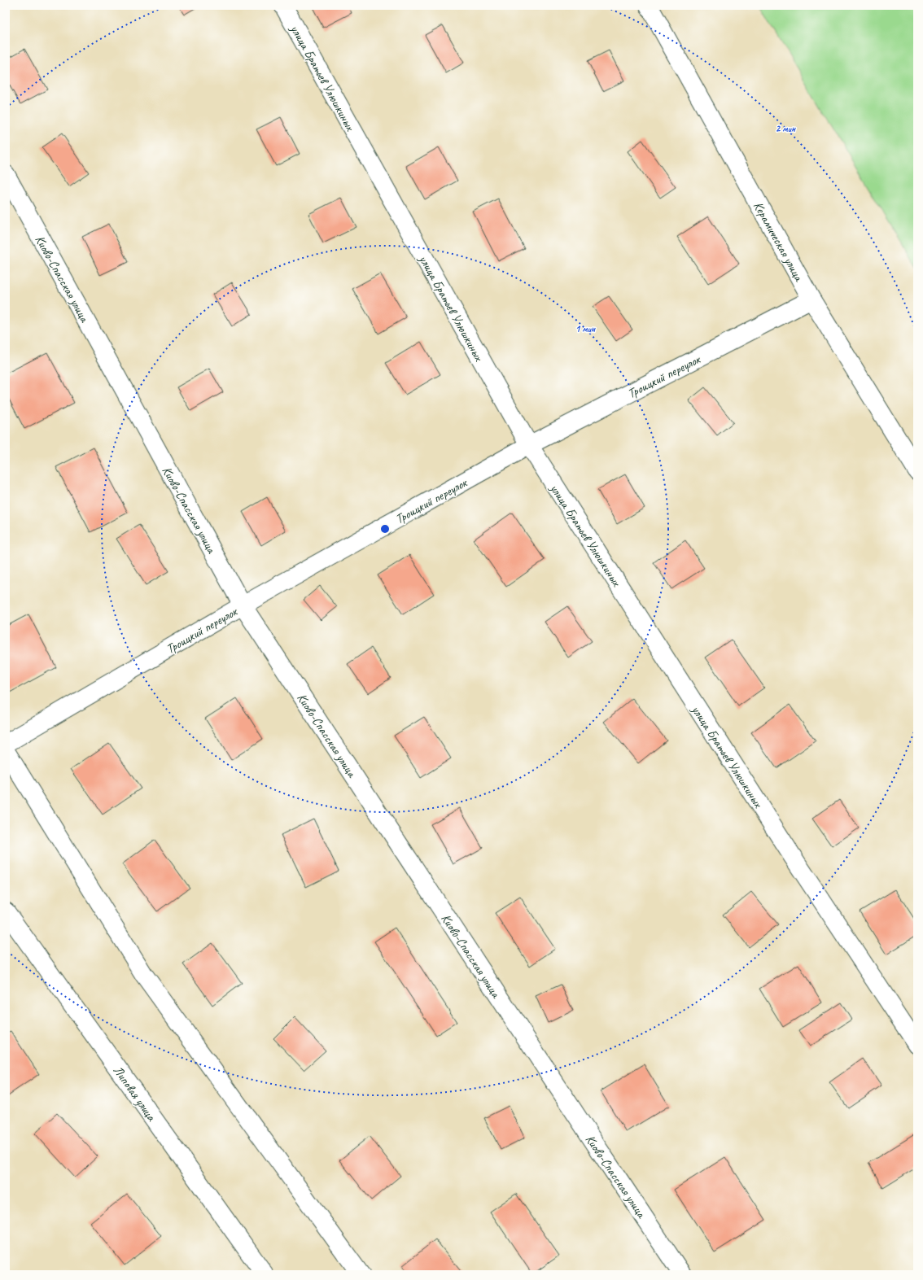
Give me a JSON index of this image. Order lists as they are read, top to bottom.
{
  "streets": {
    "street": [
      "улица Братьев Улюшкиных",
      "Керамическая улица",
      "Киово-Спасская улица",
      "Троицкий переулок",
      "Липовая улица"
    ]
  },
  "crossings": [
    ["улица Братьев Улюшкиных", "Троицкий переулок"],
    ["Керамическая улица", "Троицкий переулок"],
    ["Киово-Спасская улица", "Троицкий переулок"]
  ],
  "rings": ["2 мин", "1 мин"]
}
